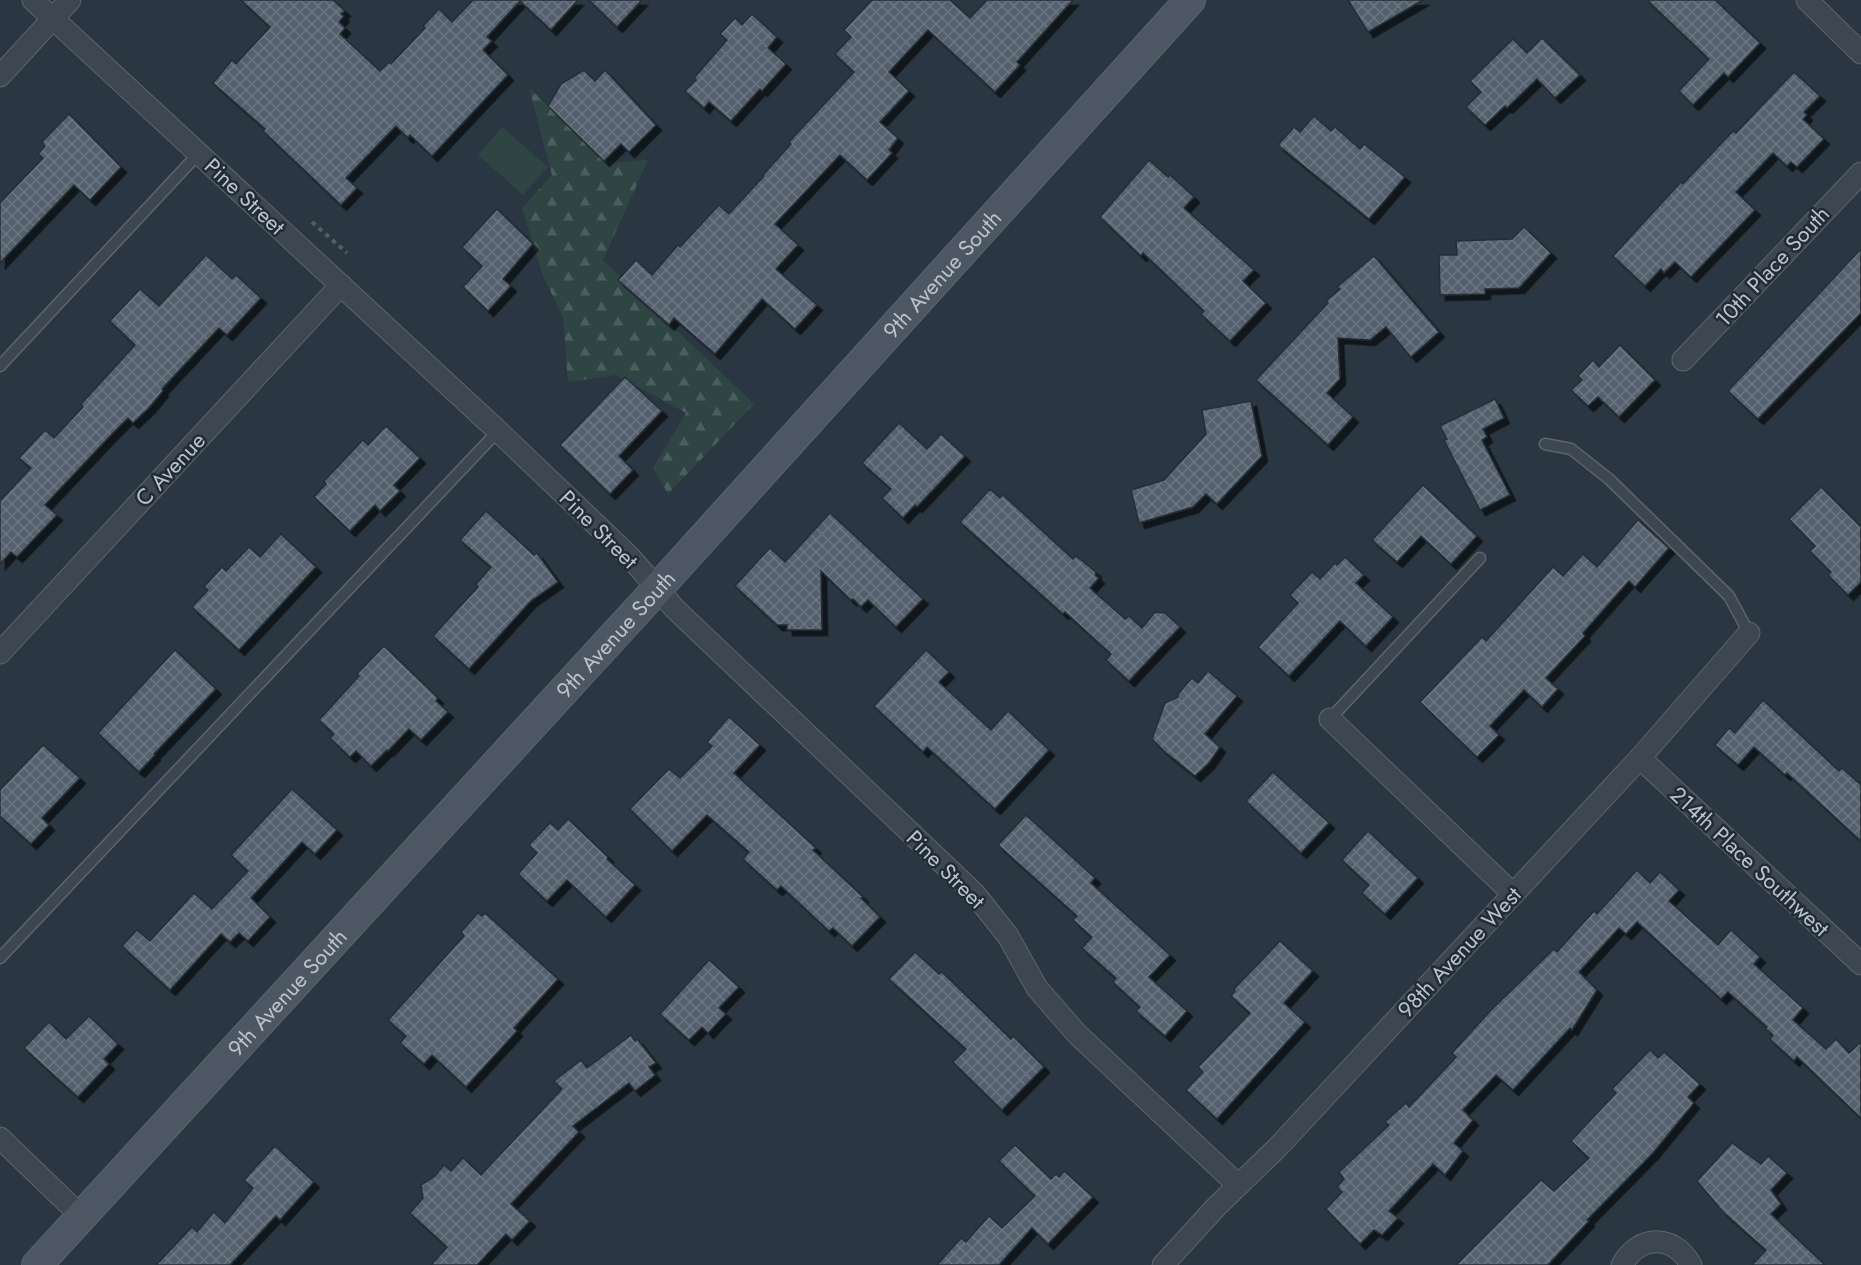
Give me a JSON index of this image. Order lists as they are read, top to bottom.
{
  "streets": {
    "main road": ["9th Avenue South"],
    "street": [
      "Pine Street",
      "10th Place South",
      "C Avenue",
      "214th Place Southwest",
      "98th Avenue West"
    ]
  },
  "crossings": [
    ["Pine Street", "9th Avenue South"],
    ["Pine Street", "C Avenue"],
    ["Pine Street", "98th Avenue West"],
    ["214th Place Southwest", "98th Avenue West"]
  ]
}
